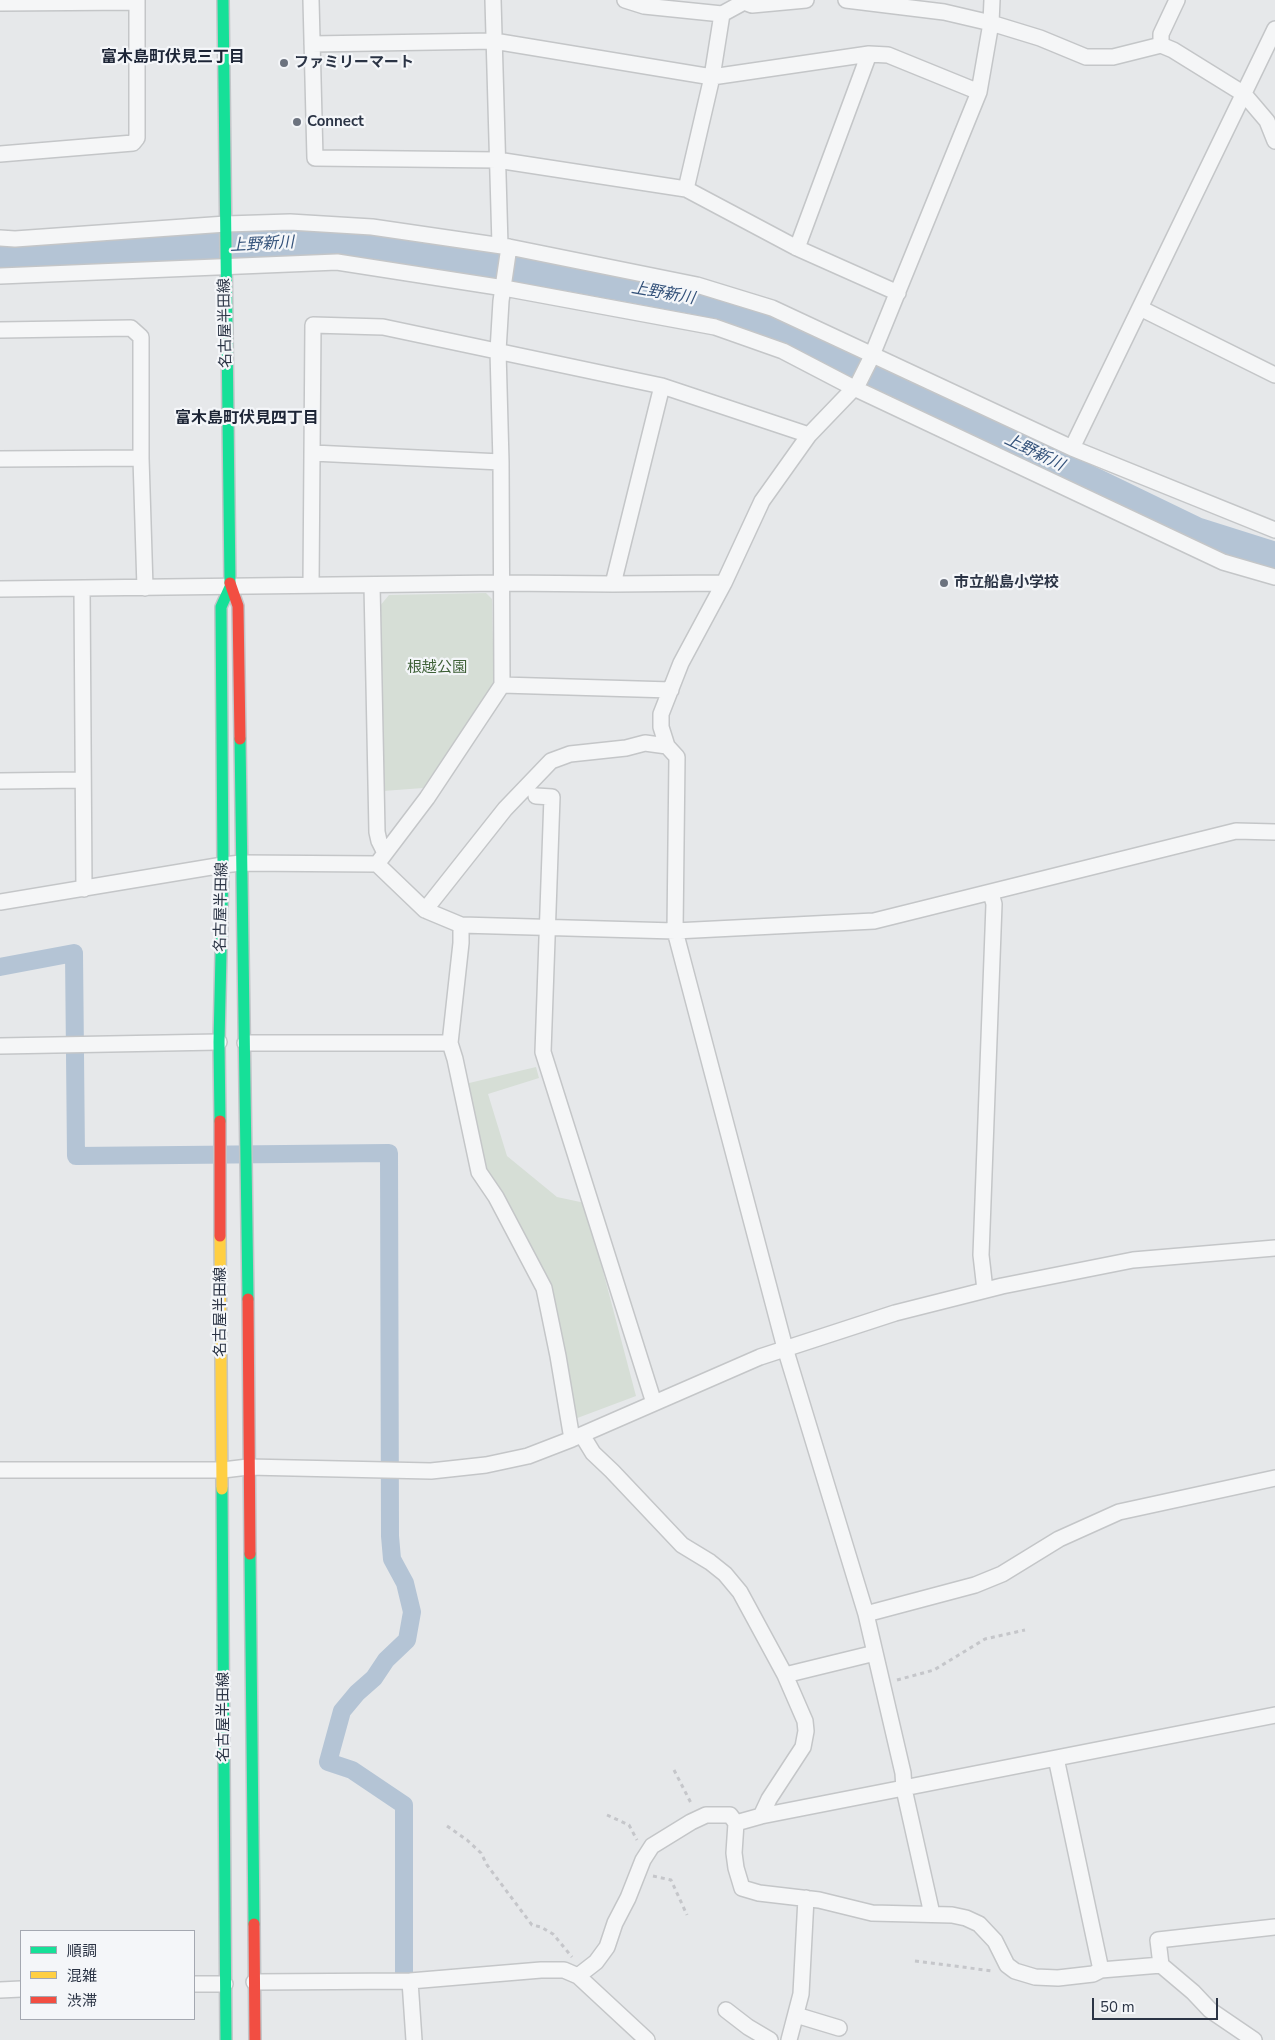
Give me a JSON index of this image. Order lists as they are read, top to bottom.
{
  "streets": {
    "main road": ["名古屋半田線"]
  },
  "districts": ["富木島町伏見三丁目", "富木島町伏見四丁目"],
  "water": ["上野新川"],
  "parks": ["根越公園"],
  "places": ["ファミリーマート", "Connect", "市立船島小学校"],
  "legend": ["順調", "混雑", "渋滞"],
  "scale_bar": "50 m"
}
